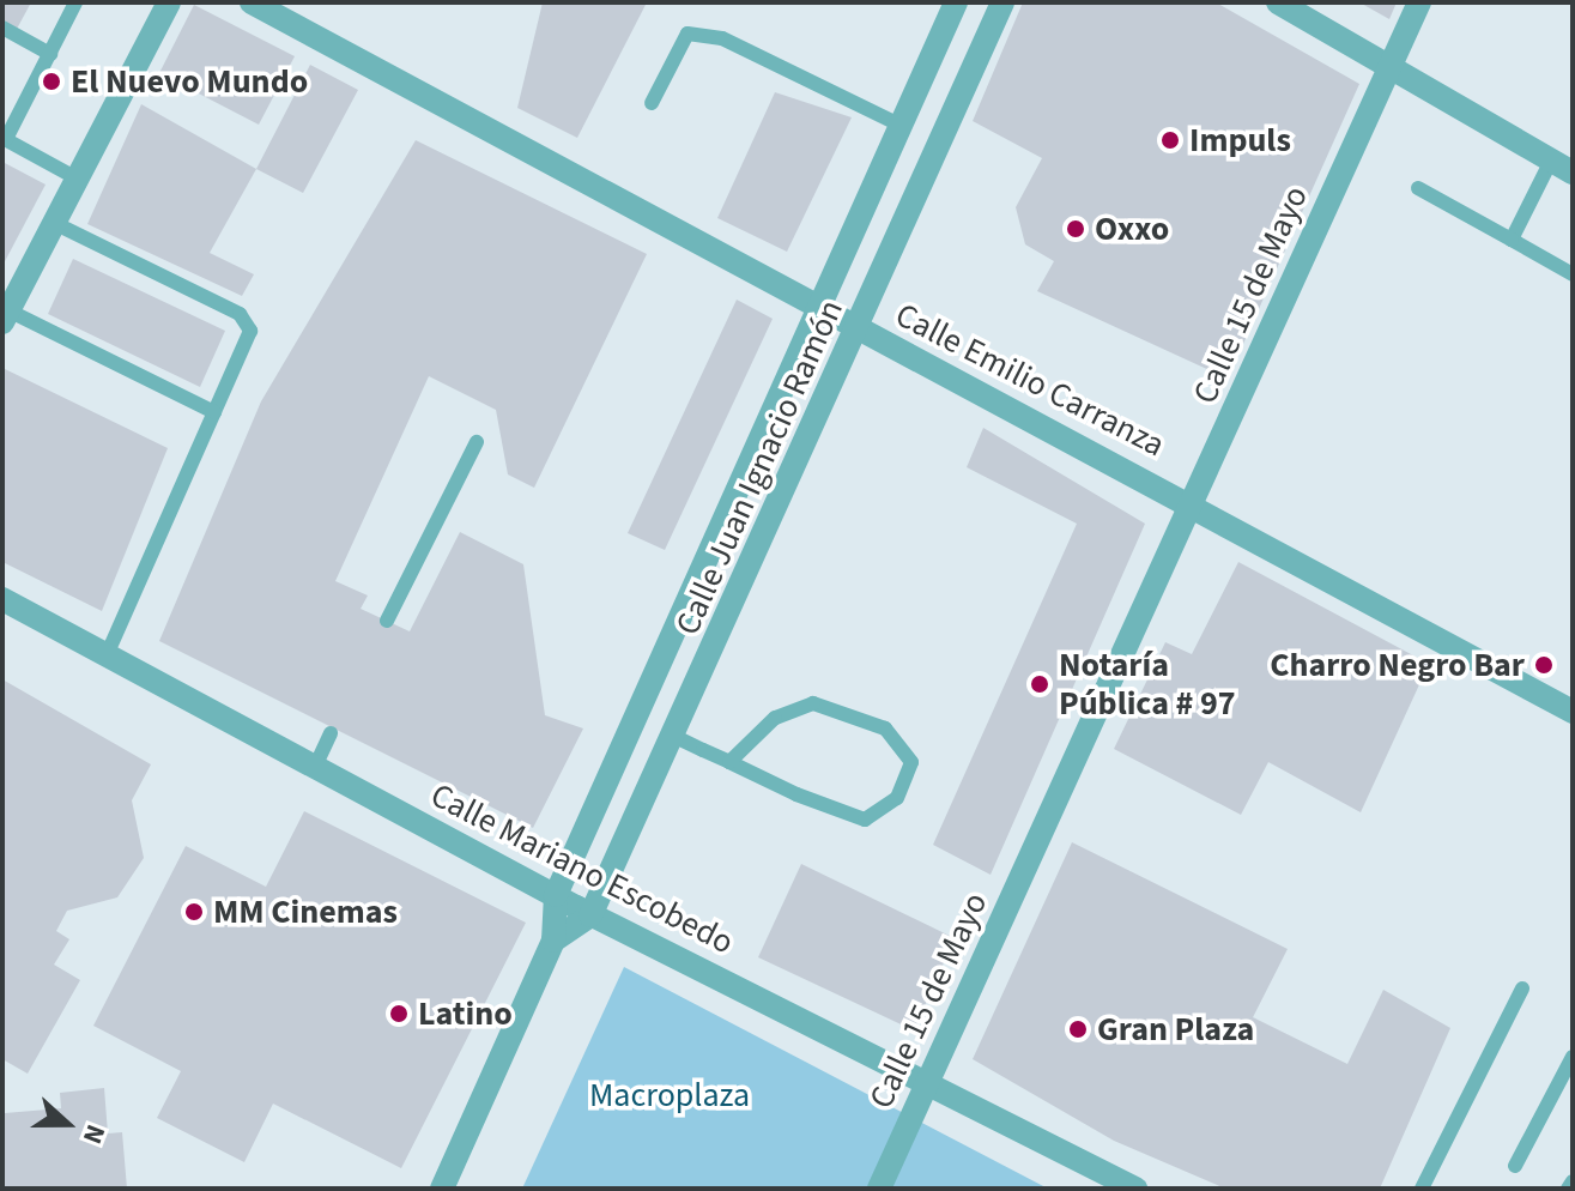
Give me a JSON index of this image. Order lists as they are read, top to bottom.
{
  "streets": {
    "street": [
      "Calle 15 de Mayo",
      "Calle Emilio Carranza",
      "Calle Juan Ignacio Ramón",
      "Calle Mariano Escobedo"
    ]
  },
  "crossings": [
    ["Calle 15 de Mayo", "Calle Emilio Carranza"],
    ["Calle 15 de Mayo", "Calle Mariano Escobedo"],
    ["Calle Emilio Carranza", "Calle Juan Ignacio Ramón"],
    ["Calle Juan Ignacio Ramón", "Calle Mariano Escobedo"]
  ],
  "parks": ["Macroplaza"],
  "places": [
    "El Nuevo Mundo",
    "Impuls",
    "Oxxo",
    "Charro Negro Bar",
    "Notaría Pública # 97",
    "MM Cinemas",
    "Latino",
    "Gran Plaza"
  ],
  "north": "right"
}
